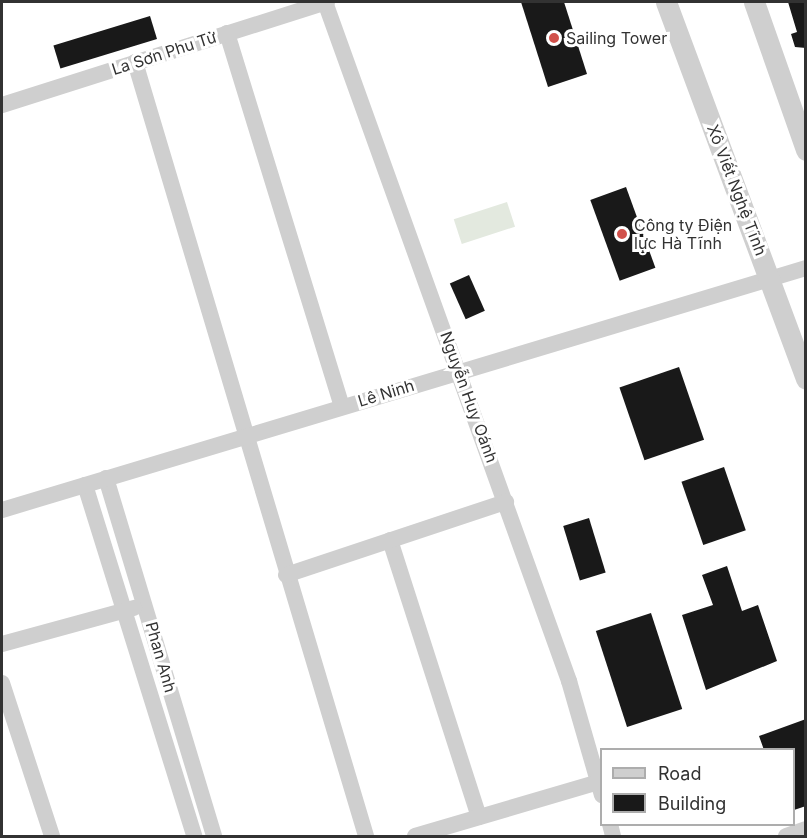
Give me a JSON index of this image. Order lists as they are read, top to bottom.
{
  "streets": {
    "street": [
      "La Sơn Phu Tử",
      "Xô Viết Nghệ Tĩnh",
      "Lê Ninh",
      "Nguyễn Huy Oánh",
      "Phan Anh"
    ]
  },
  "crossings": [
    ["La Sơn Phu Tử", "Nguyễn Huy Oánh"],
    ["Xô Viết Nghệ Tĩnh", "Lê Ninh"],
    ["Lê Ninh", "Nguyễn Huy Oánh"],
    ["Lê Ninh", "Phan Anh"]
  ],
  "places": ["Sailing Tower", "Công ty Điện lực Hà Tĩnh"],
  "legend": ["Road", "Building"]
}
